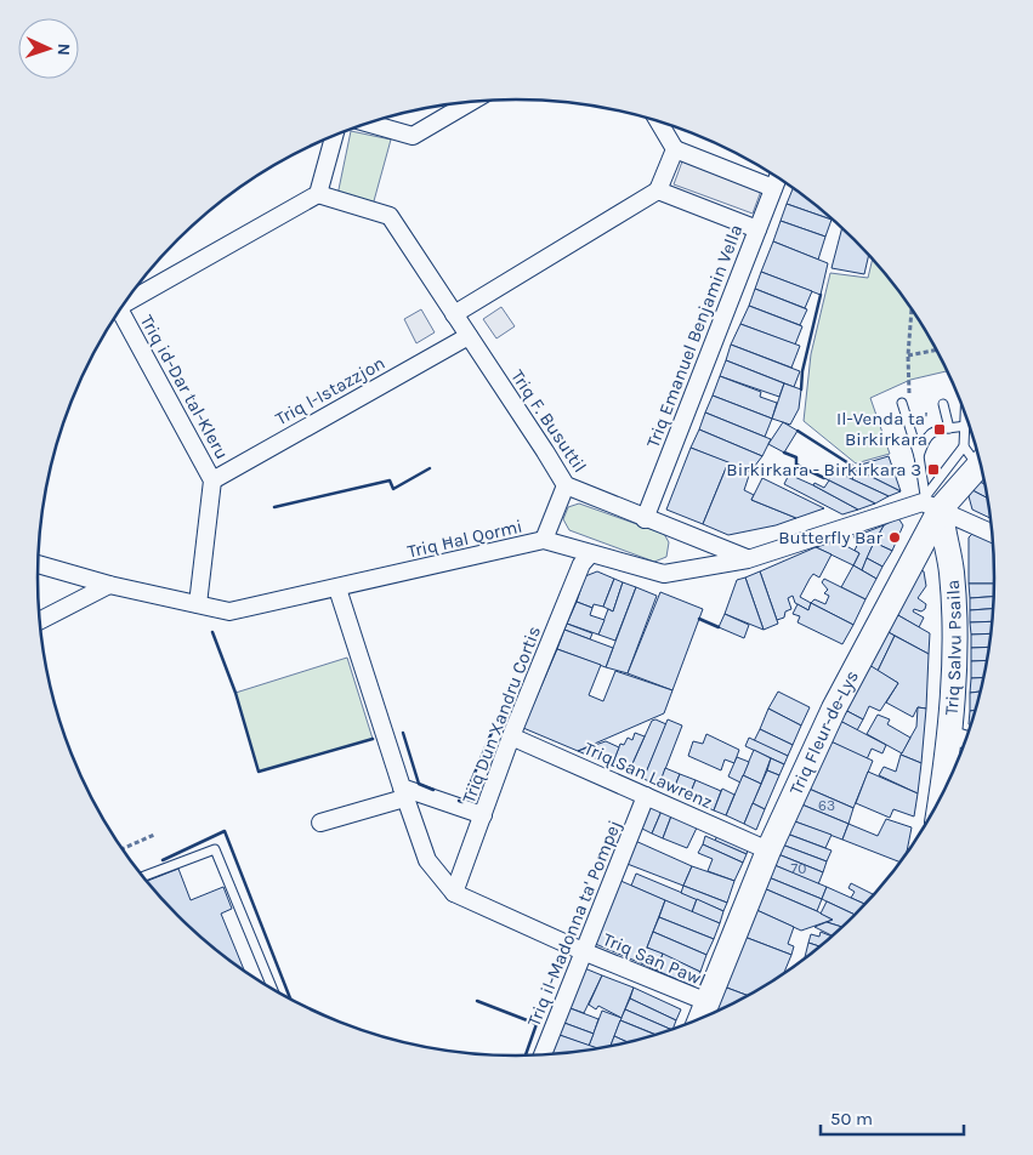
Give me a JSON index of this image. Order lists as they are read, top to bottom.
{
  "streets": {
    "main road": ["Triq Salvu Psaila", "Triq Fleur-de-Lys"],
    "street": [
      "Triq Emanuel Benjamin Vella",
      "Triq id-Dar tal-Kleru",
      "Triq l-Istazzjon",
      "Triq F. Busuttil",
      "Triq Ħal Qormi",
      "Triq Dun Xandru Cortis",
      "Triq San Lawrenz",
      "Triq il-Madonna ta' Pompej",
      "Triq San Pawl"
    ]
  },
  "crossings": [
    ["Triq Emanuel Benjamin Vella", "Triq F. Busuttil"],
    ["Triq id-Dar tal-Kleru", "Triq l-Istazzjon"],
    ["Triq id-Dar tal-Kleru", "Triq Ħal Qormi"],
    ["Triq l-Istazzjon", "Triq F. Busuttil"],
    ["Triq F. Busuttil", "Triq Ħal Qormi"],
    ["Triq Ħal Qormi", "Triq Salvu Psaila"],
    ["Triq Ħal Qormi", "Triq Dun Xandru Cortis"],
    ["Triq Ħal Qormi", "Triq Fleur-de-Lys"],
    ["Triq Salvu Psaila", "Triq Fleur-de-Lys"],
    ["Triq Dun Xandru Cortis", "Triq San Lawrenz"],
    ["Triq Dun Xandru Cortis", "Triq San Pawl"],
    ["Triq Fleur-de-Lys", "Triq San Lawrenz"],
    ["Triq Fleur-de-Lys", "Triq San Pawl"],
    ["Triq San Lawrenz", "Triq il-Madonna ta' Pompej"],
    ["Triq il-Madonna ta' Pompej", "Triq San Pawl"]
  ],
  "places": {
    "transit": ["Il-Venda ta' Birkirkara", "Birkirkara - Birkirkara 3"],
    "other": ["Butterfly Bar"]
  },
  "house_numbers": ["63", "70"],
  "scale_bar": "50 m",
  "north": "right"
}
